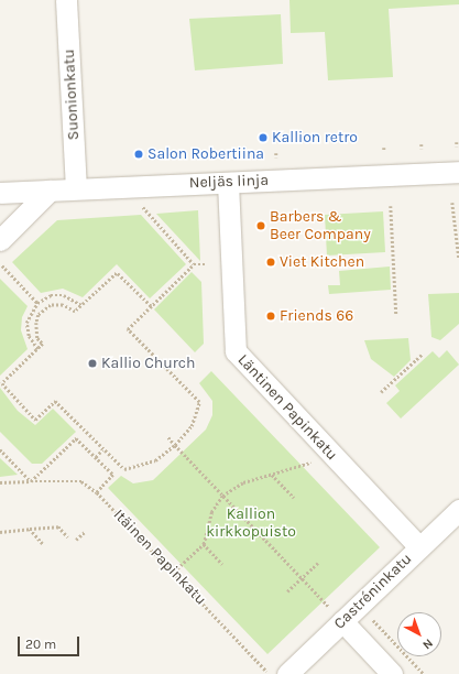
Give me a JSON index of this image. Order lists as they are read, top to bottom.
{
  "streets": {
    "street": [
      "Suonionkatu",
      "Neljäs linja",
      "Läntinen Papinkatu",
      "Castréninkatu"
    ],
    "path": ["Itäinen Papinkatu"]
  },
  "crossings": [
    ["Suonionkatu", "Neljäs linja"],
    ["Neljäs linja", "Läntinen Papinkatu"],
    ["Läntinen Papinkatu", "Castréninkatu"]
  ],
  "parks": ["Kallion kirkkopuisto"],
  "places": [
    "Kallion retro",
    "Salon Robertiina",
    "Barbers & Beer Company",
    "Viet Kitchen",
    "Friends 66",
    "Kallio Church"
  ],
  "scale_bar": "20 m",
  "north": "bottom right"
}
